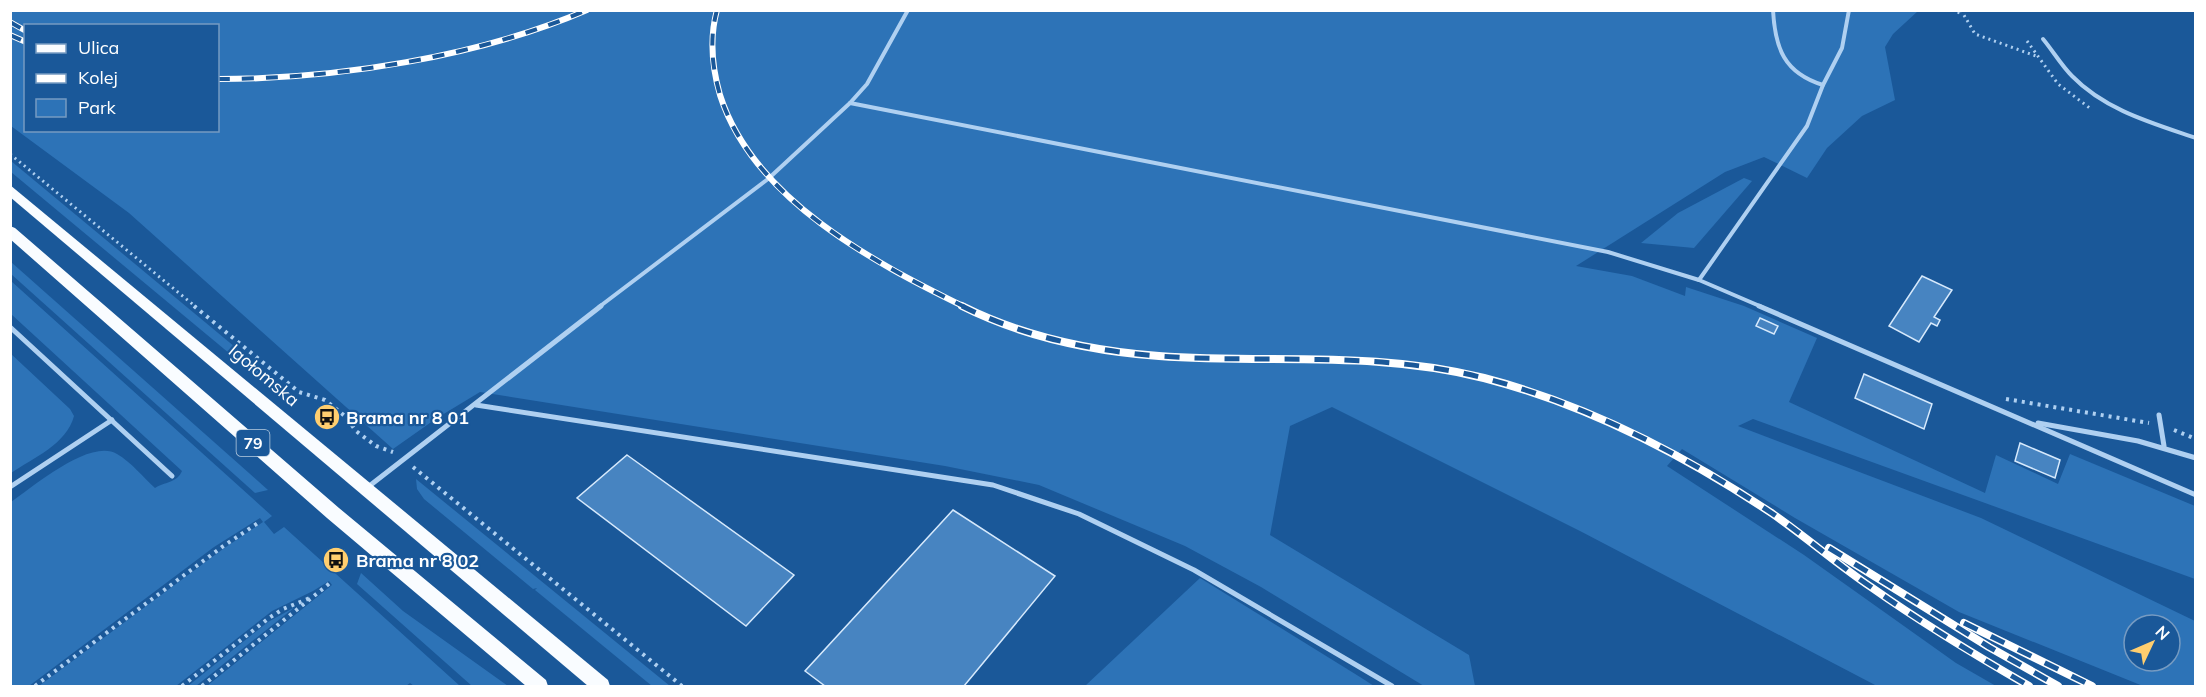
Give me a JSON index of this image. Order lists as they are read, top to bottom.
{
  "streets": {
    "main road": ["Igołomska", "79"]
  },
  "places": {
    "bus stop": ["Brama nr 8 01", "Brama nr 8 02"]
  },
  "legend": ["Ulica", "Kolej", "Park"],
  "north": "top right"
}
